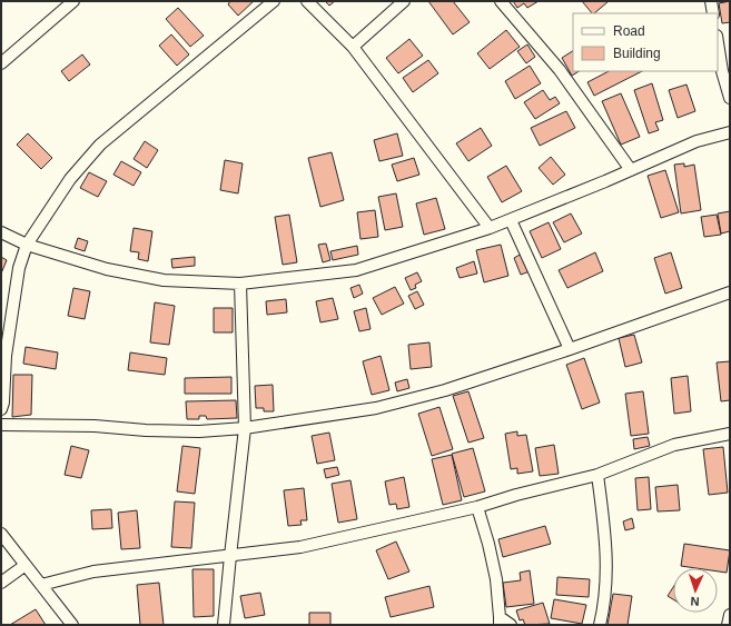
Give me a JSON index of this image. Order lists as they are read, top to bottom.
{
  "legend": ["Road", "Building"],
  "north": "bottom"
}
